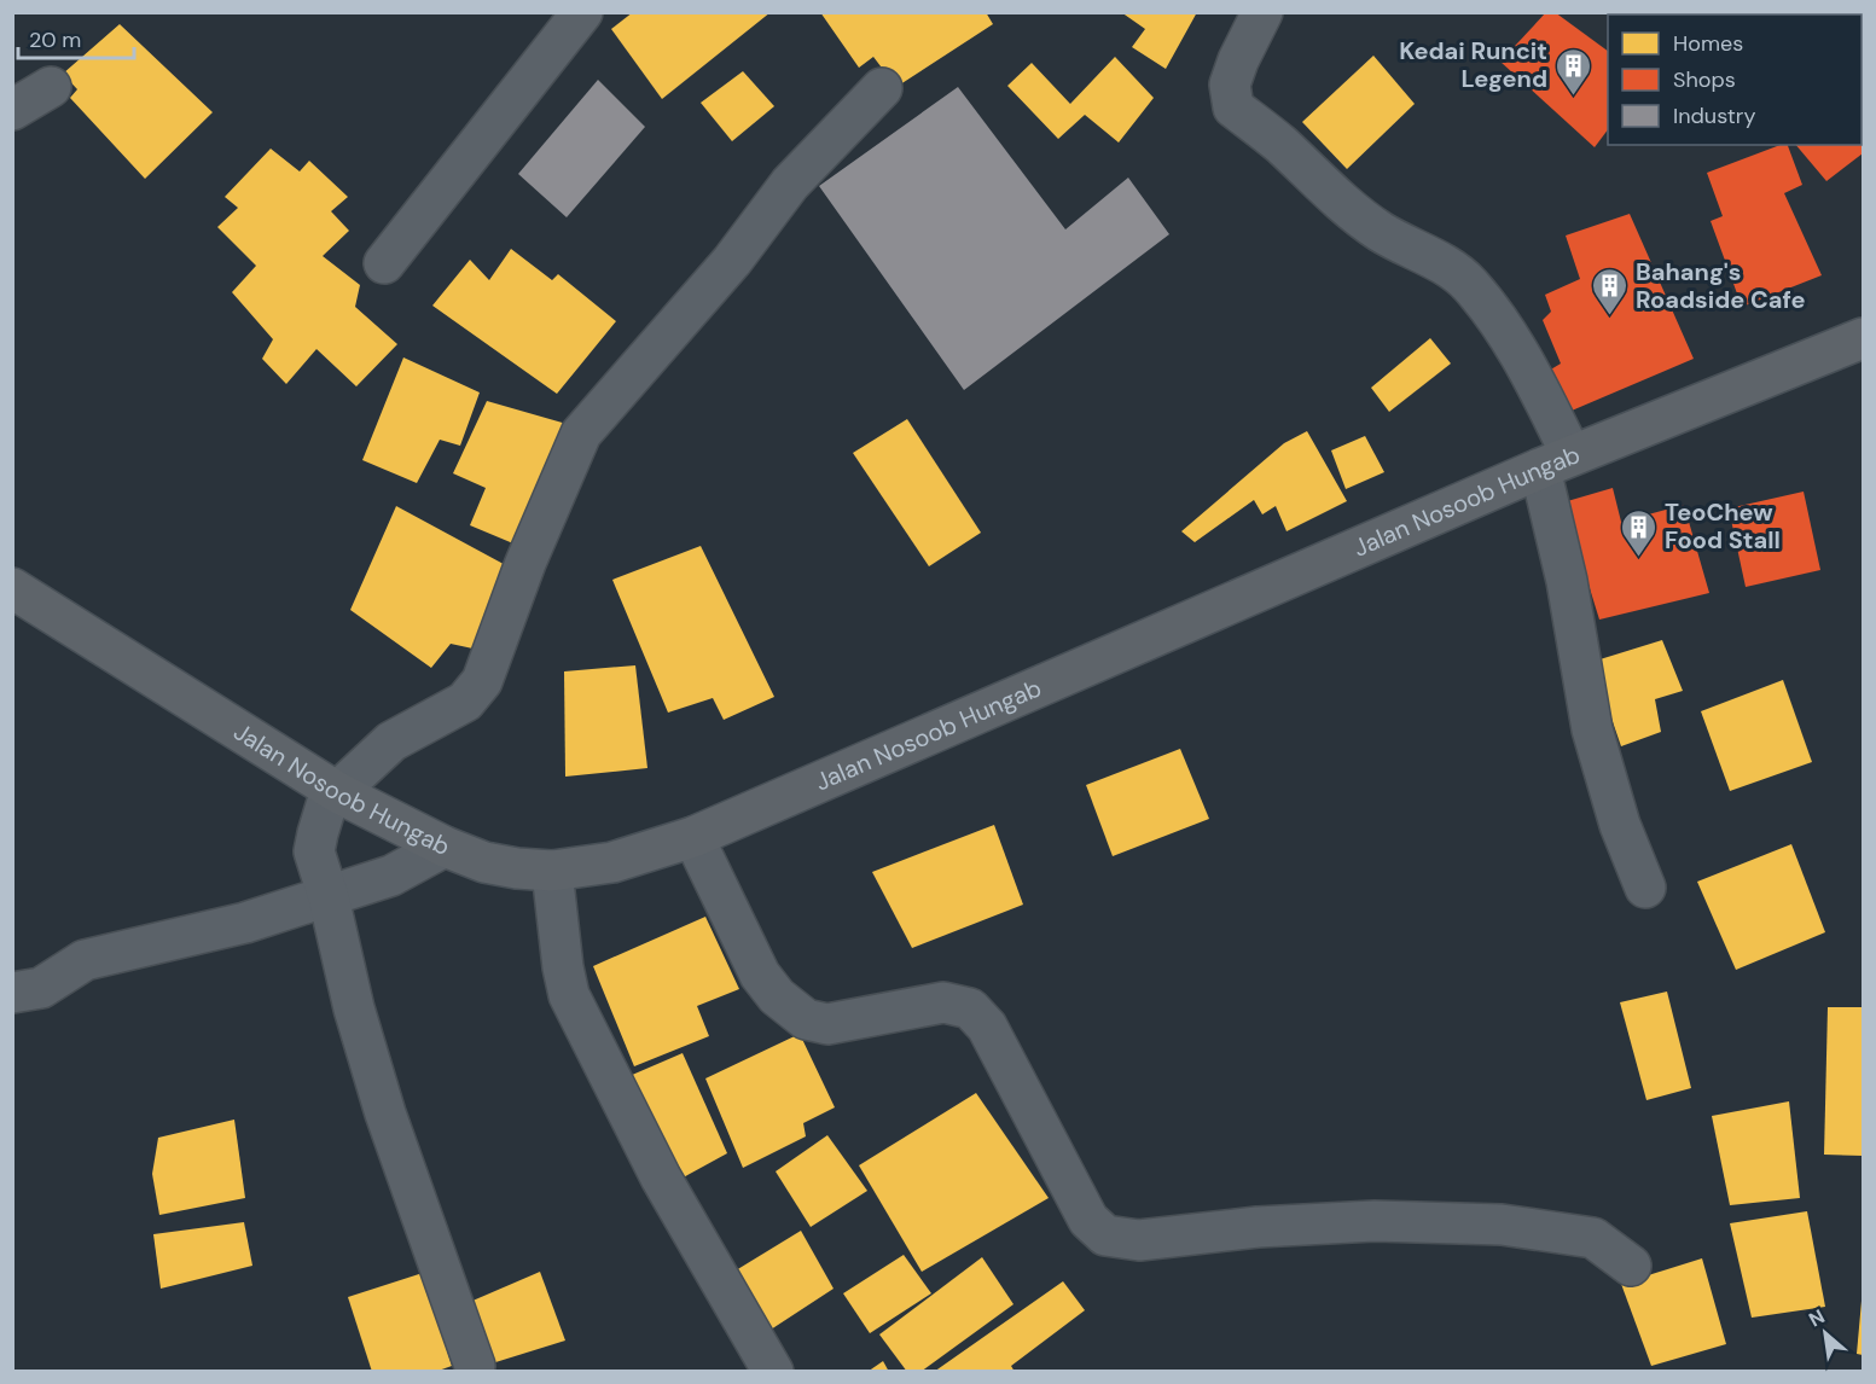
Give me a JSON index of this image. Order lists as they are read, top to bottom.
{
  "streets": {
    "main road": ["Jalan Nosoob Hungab"]
  },
  "places": {
    "building": ["Kedai Runcit Legend", "Bahang's Roadside Cafe", "TeoChew Food Stall"]
  },
  "legend": ["Homes", "Shops", "Industry"],
  "scale_bar": "20 m",
  "north": "top left"
}
